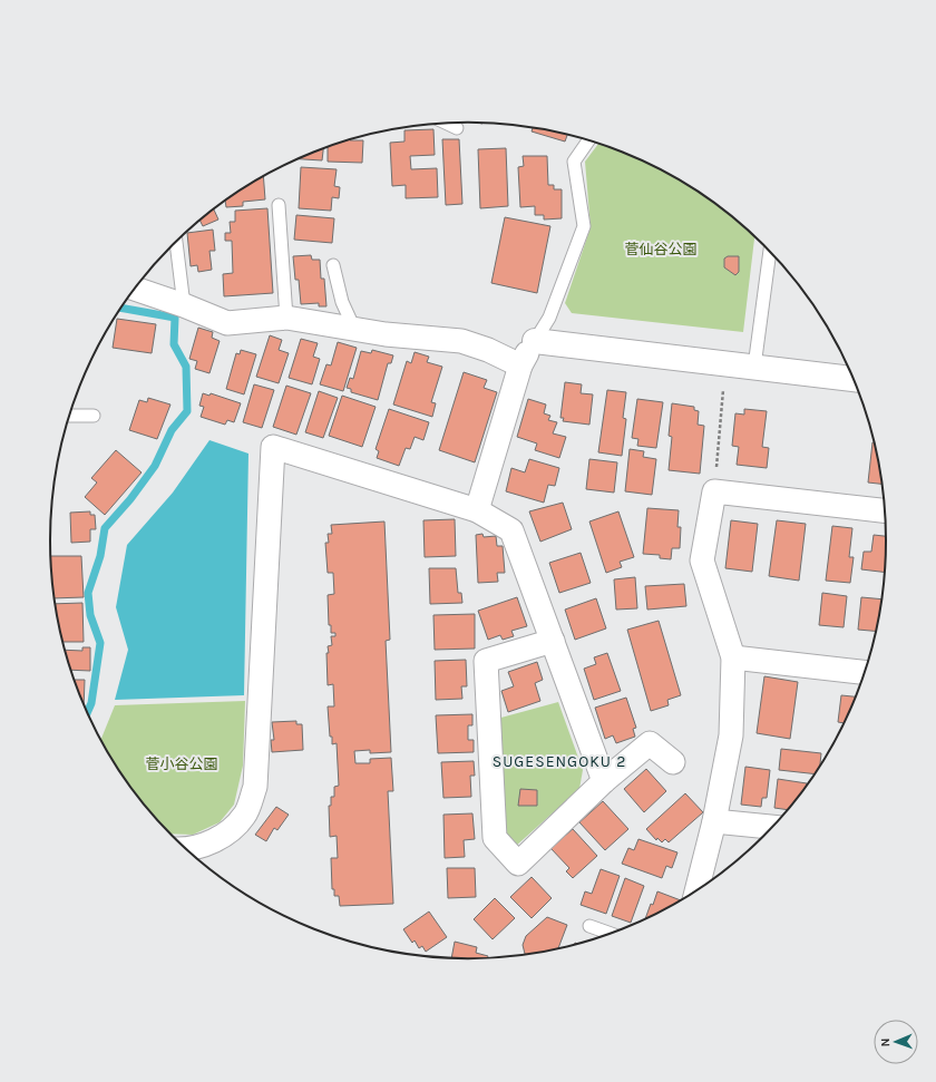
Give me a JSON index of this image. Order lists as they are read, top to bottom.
{
  "districts": ["SUGESENGOKU 2"],
  "parks": ["菅仙谷公園", "菅小谷公園"],
  "north": "left"
}
